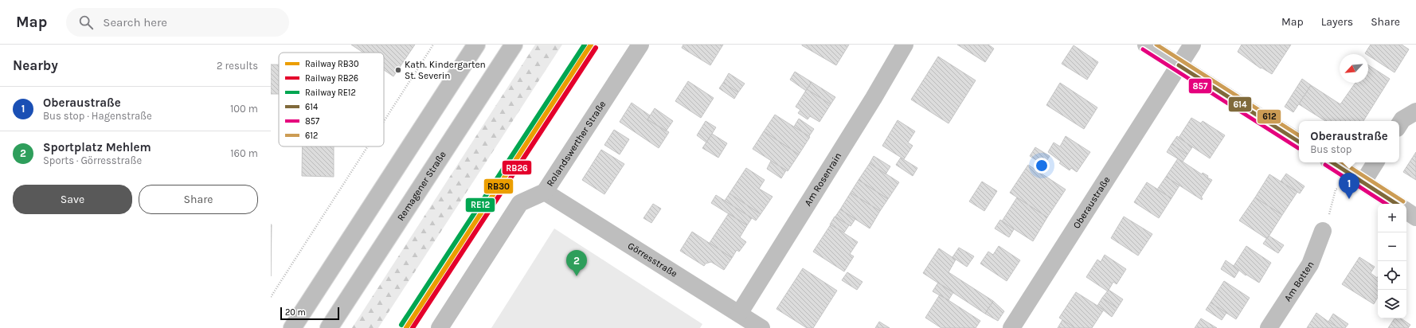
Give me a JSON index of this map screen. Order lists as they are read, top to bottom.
{
  "streets": {
    "main road": ["Remagener Straße"],
    "street": [
      "Rolandswerther Straße",
      "Am Rosenrain",
      "Oberaustraße",
      "Görresstraße",
      "Am Botten"
    ]
  },
  "crossings": [
    ["Rolandswerther Straße", "Görresstraße"],
    ["Am Rosenrain", "Görresstraße"]
  ],
  "places": ["Kath. Kindergarten St. Severin"],
  "lines": [
    "rail line RB30",
    "rail line RE12",
    "transit line 612",
    "rail line RB26",
    "transit line 857",
    "transit line 614"
  ],
  "legend": [
    "Railway RB30",
    "Railway RB26",
    "Railway RE12",
    "614",
    "857",
    "612"
  ],
  "scale_bar": "20 m",
  "north": "bottom left",
  "page": {
    "header": "Map",
    "search": "Search here",
    "nav": ["Map", "Layers", "Share"],
    "heading": ["Nearby", "2 results"],
    "list": [
      {
        "mark": "1",
        "name": "Oberaustraße",
        "note": "Bus stop · Hagenstraße",
        "value": "100 m"
      },
      {
        "mark": "2",
        "name": "Sportplatz Mehlem",
        "note": "Sports · Görresstraße",
        "value": "160 m"
      }
    ],
    "popup": ["Oberaustraße", "Bus stop"],
    "pins": ["1", "2"],
    "buttons": ["Save", "Share"],
    "map_buttons": ["+", "−"],
    "scale": "20 m"
  }
}
